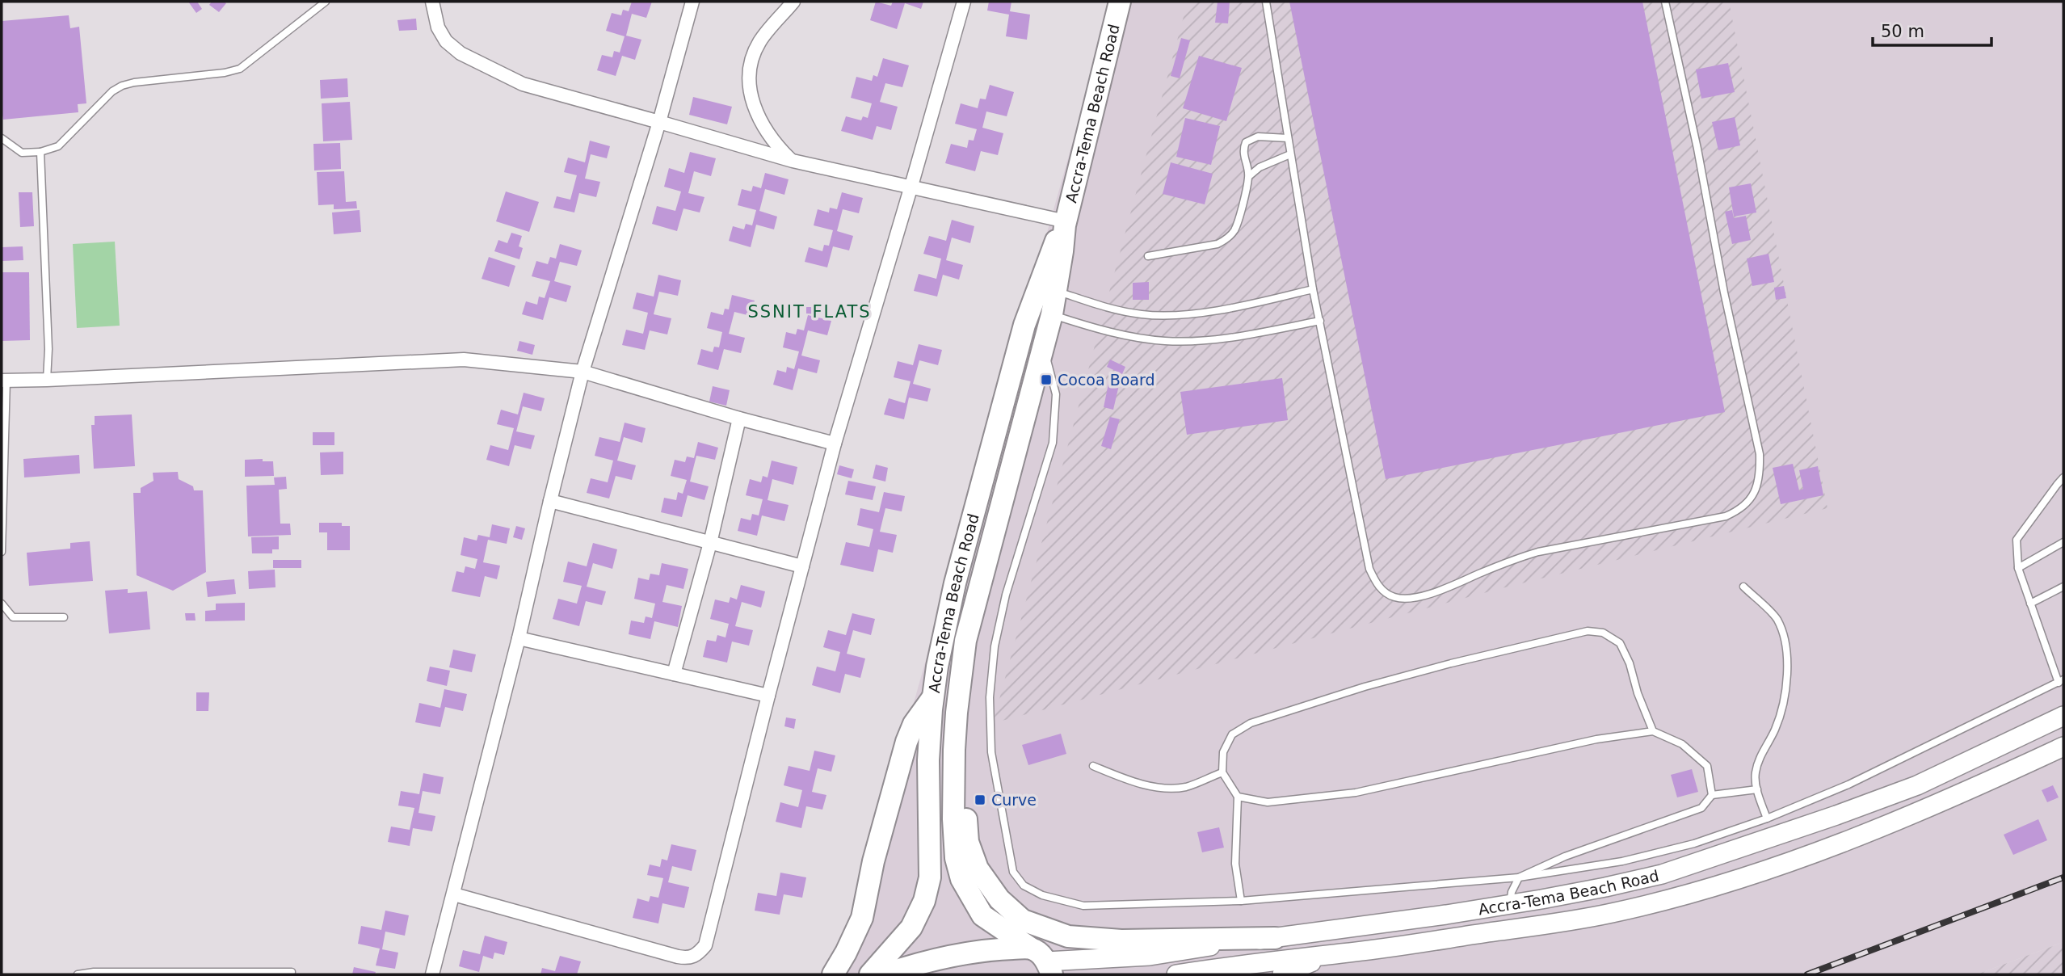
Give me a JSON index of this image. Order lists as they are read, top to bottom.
{
  "streets": {
    "main road": ["Accra-Tema Beach Road"]
  },
  "districts": ["SSNIT FLATS"],
  "places": {
    "transit": ["Cocoa Board", "Curve"]
  },
  "scale_bar": "50 m"
}
